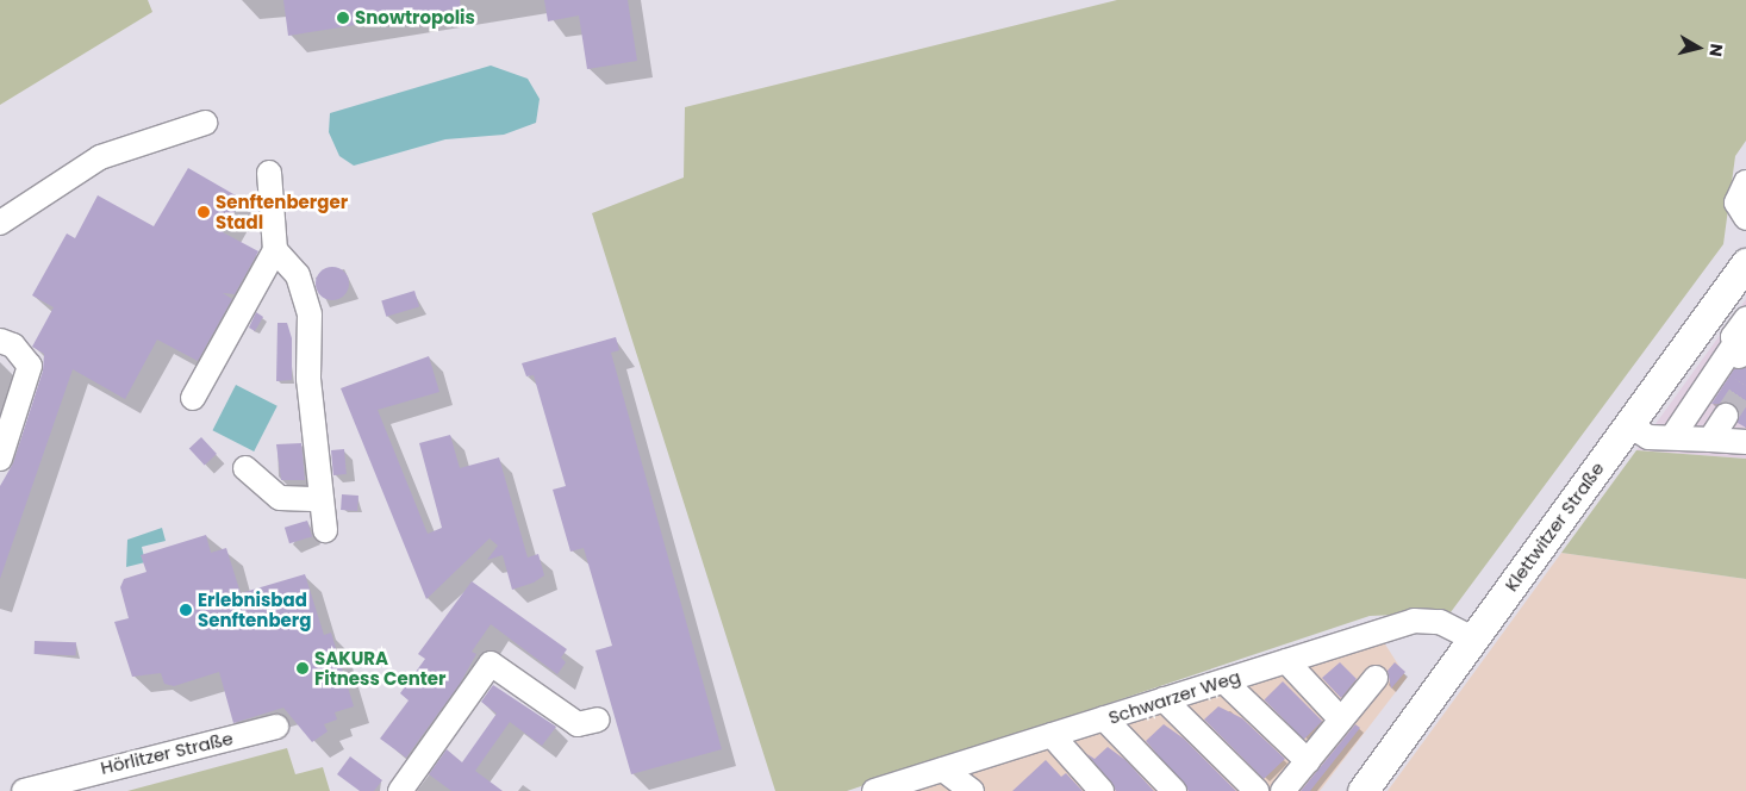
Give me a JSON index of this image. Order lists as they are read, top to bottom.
{
  "streets": {
    "main road": ["Klettwitzer Straße"],
    "street": ["Schwarzer Weg", "Hörlitzer Straße"]
  },
  "crossings": [
    ["Klettwitzer Straße", "Schwarzer Weg"]
  ],
  "places": [
    "Snowtropolis",
    "Senftenberger Stadl",
    "Erlebnisbad Senftenberg",
    "SAKURA Fitness Center"
  ],
  "north": "right"
}
